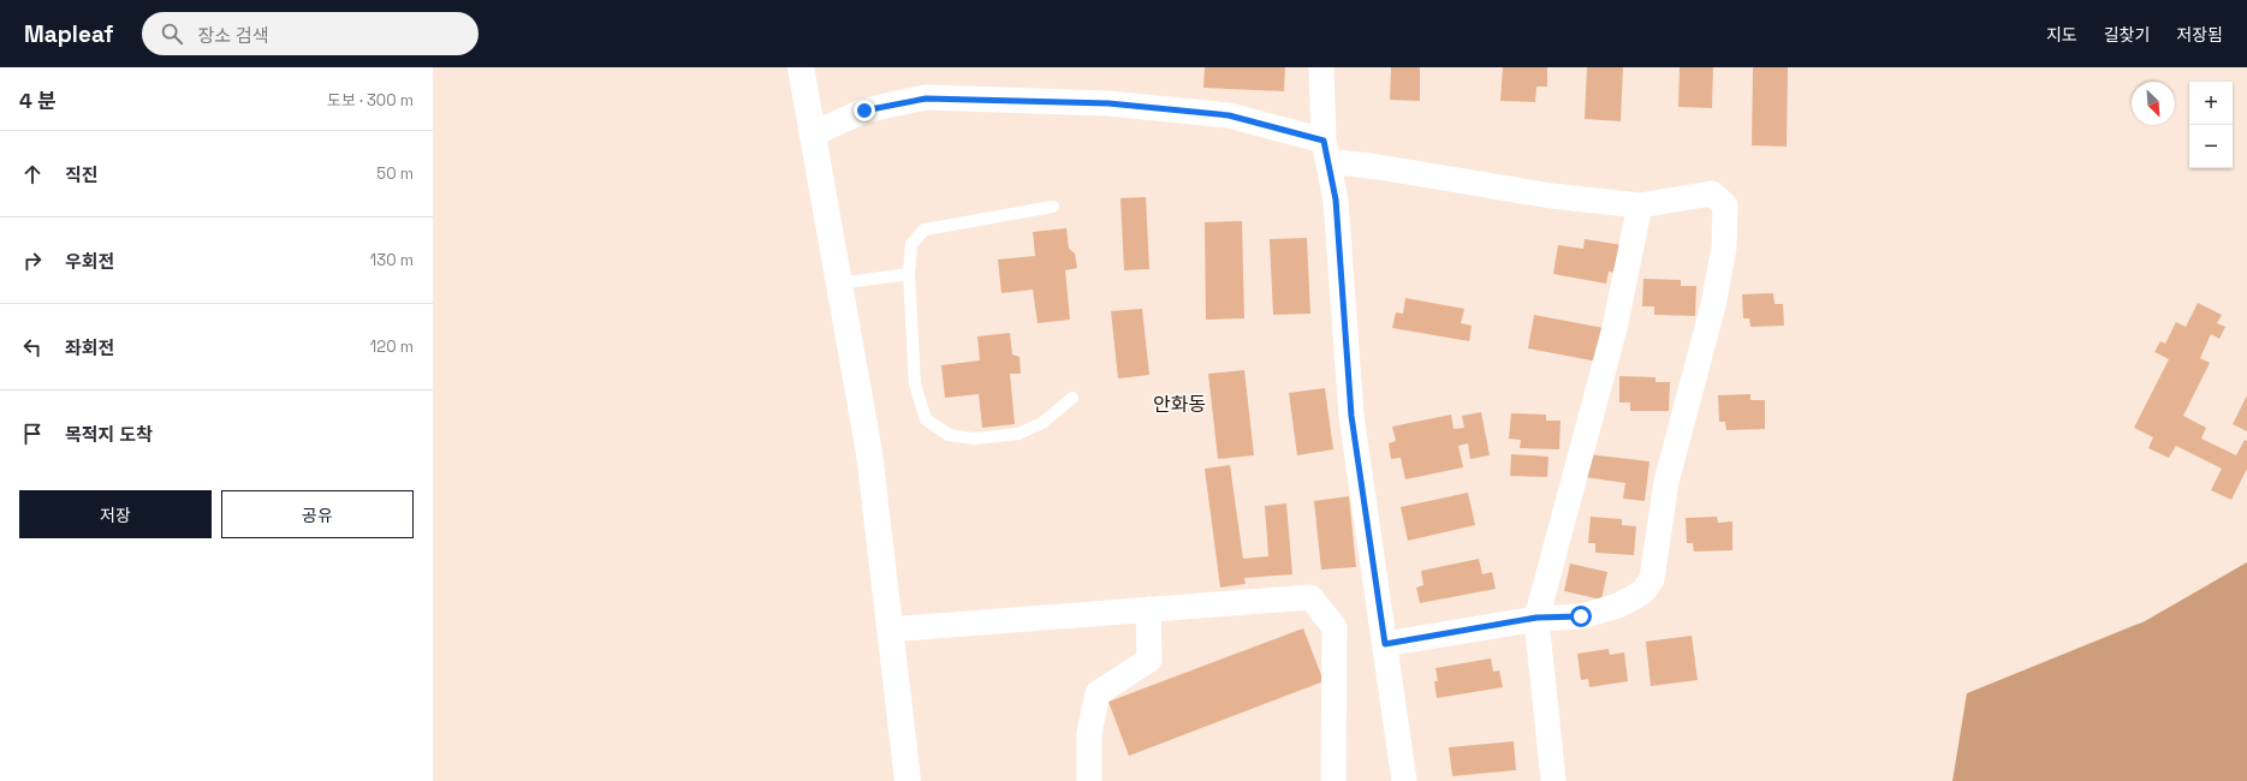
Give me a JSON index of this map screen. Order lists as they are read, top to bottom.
{
  "districts": ["안화동"],
  "north": "bottom right",
  "page": {
    "header": "Mapleaf",
    "search": "장소 검색",
    "nav": ["지도", "길찾기", "저장됨"],
    "heading": ["4 분", "도보 · 300 m"],
    "map_buttons": ["+", "−"],
    "list": [
      ["직진", "50 m"],
      ["우회전", "130 m"],
      ["좌회전", "120 m"],
      "목적지 도착"
    ],
    "buttons": ["저장", "공유"]
  }
}
